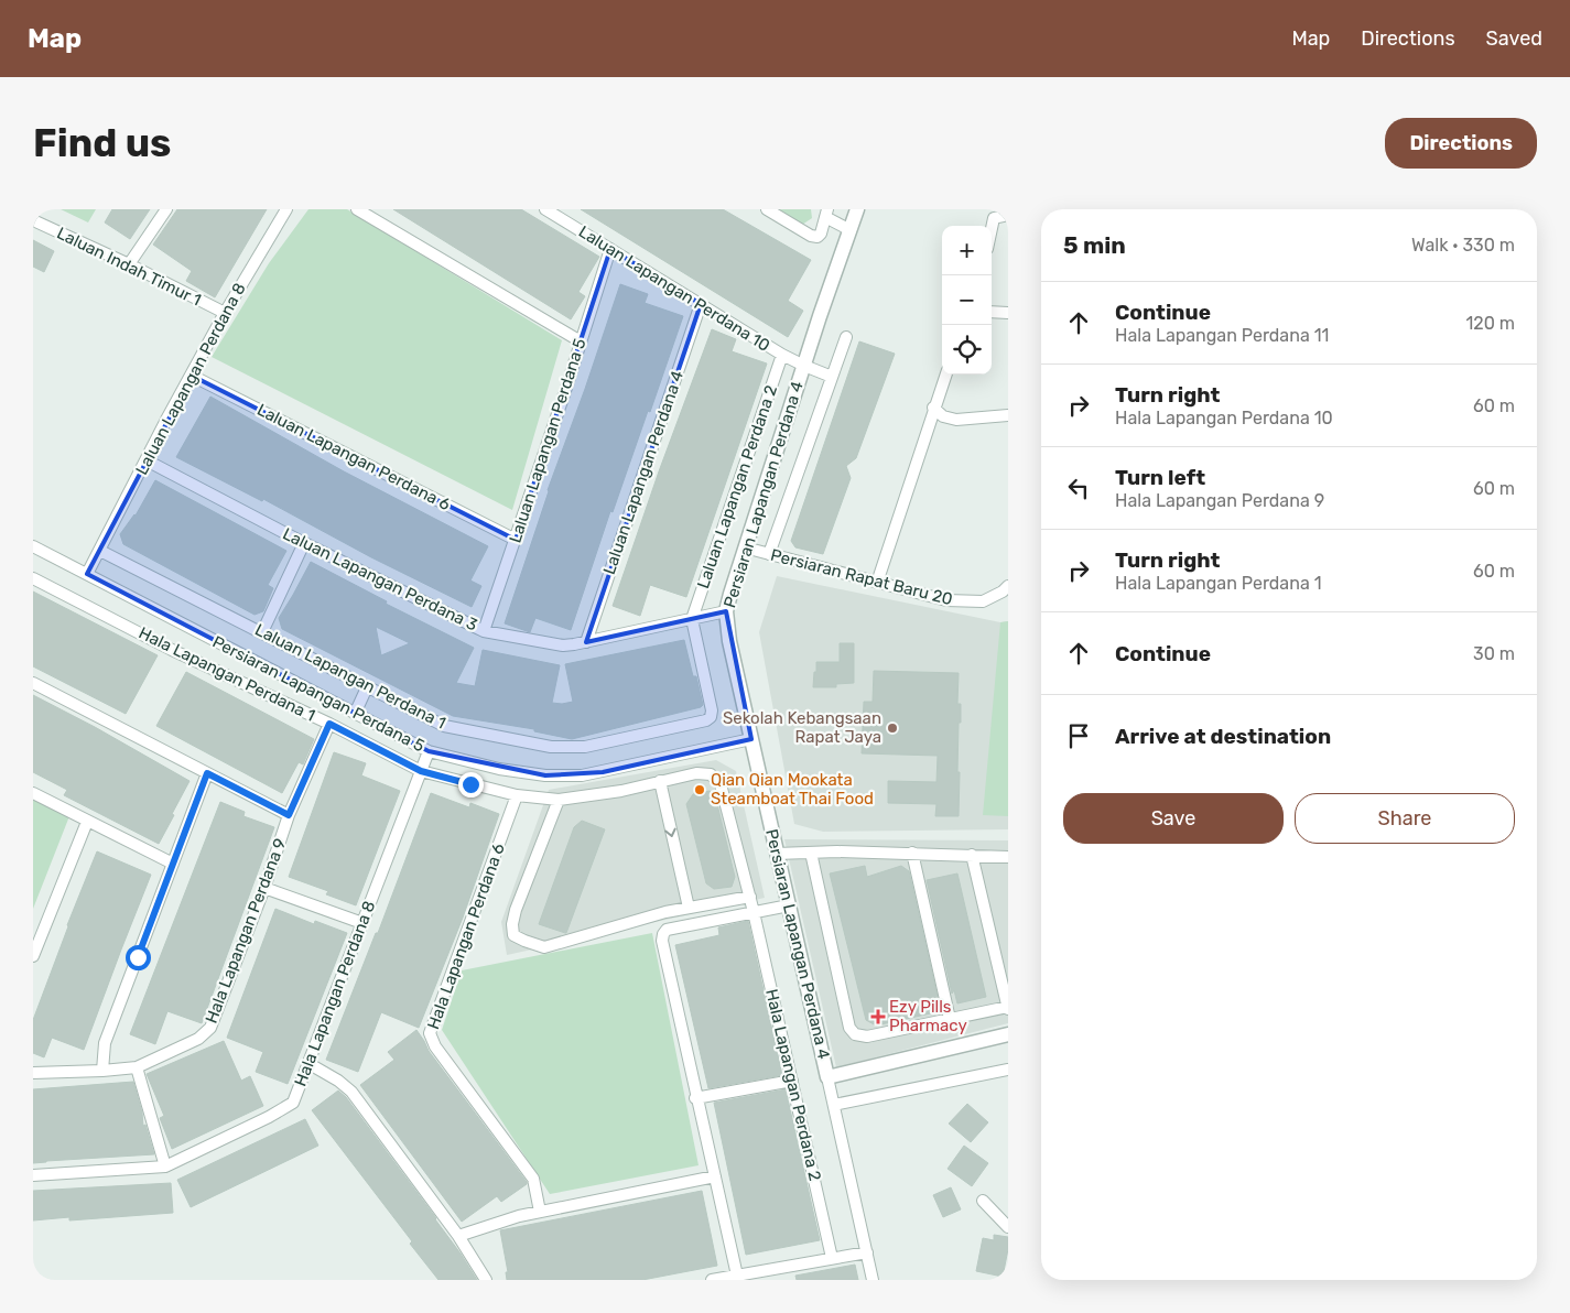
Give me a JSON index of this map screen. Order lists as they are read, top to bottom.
{
  "streets": {
    "street": [
      "Laluan Indah Timur 1",
      "Laluan Lapangan Perdana 10",
      "Laluan Lapangan Perdana 8",
      "Laluan Lapangan Perdana 5",
      "Laluan Lapangan Perdana 6",
      "Laluan Lapangan Perdana 4",
      "Laluan Lapangan Perdana 2",
      "Persiaran Lapangan Perdana 4",
      "Persiaran Rapat Baru 20",
      "Laluan Lapangan Perdana 3",
      "Hala Lapangan Perdana 1",
      "Laluan Lapangan Perdana 1",
      "Persiaran Lapangan Perdana 5",
      "Hala Lapangan Perdana 9",
      "Hala Lapangan Perdana 6",
      "Hala Lapangan Perdana 8",
      "Hala Lapangan Perdana 2"
    ]
  },
  "crossings": [
    ["Laluan Indah Timur 1", "Laluan Lapangan Perdana 8"],
    ["Laluan Lapangan Perdana 10", "Laluan Lapangan Perdana 5"],
    ["Laluan Lapangan Perdana 10", "Laluan Lapangan Perdana 4"],
    ["Laluan Lapangan Perdana 10", "Laluan Lapangan Perdana 2"],
    ["Laluan Lapangan Perdana 10", "Persiaran Lapangan Perdana 4"],
    ["Laluan Lapangan Perdana 8", "Laluan Lapangan Perdana 6"],
    ["Laluan Lapangan Perdana 8", "Laluan Lapangan Perdana 3"],
    ["Laluan Lapangan Perdana 8", "Laluan Lapangan Perdana 1"],
    ["Laluan Lapangan Perdana 8", "Persiaran Lapangan Perdana 5"],
    ["Laluan Lapangan Perdana 5", "Laluan Lapangan Perdana 6"],
    ["Laluan Lapangan Perdana 5", "Laluan Lapangan Perdana 3"],
    ["Laluan Lapangan Perdana 4", "Laluan Lapangan Perdana 3"],
    ["Laluan Lapangan Perdana 2", "Laluan Lapangan Perdana 3"],
    ["Laluan Lapangan Perdana 2", "Laluan Lapangan Perdana 1"],
    ["Persiaran Lapangan Perdana 4", "Persiaran Rapat Baru 20"],
    ["Persiaran Lapangan Perdana 4", "Laluan Lapangan Perdana 3"],
    ["Persiaran Lapangan Perdana 4", "Persiaran Lapangan Perdana 5"],
    ["Laluan Lapangan Perdana 3", "Laluan Lapangan Perdana 1"],
    ["Hala Lapangan Perdana 1", "Hala Lapangan Perdana 9"],
    ["Hala Lapangan Perdana 1", "Hala Lapangan Perdana 6"],
    ["Hala Lapangan Perdana 1", "Hala Lapangan Perdana 8"],
    ["Hala Lapangan Perdana 1", "Hala Lapangan Perdana 2"],
    ["Persiaran Lapangan Perdana 5", "Hala Lapangan Perdana 8"]
  ],
  "places": {
    "other": ["Sekolah Kebangsaan Rapat Jaya", "Qian Qian Mookata Steamboat Thai Food"],
    "health": ["Ezy Pills Pharmacy"]
  },
  "page": {
    "header": "Map",
    "nav": ["Map", "Directions", "Saved"],
    "buttons": [
      "Directions",
      ["Save", "Share"]
    ],
    "title": "Find us",
    "heading": ["5 min", "Walk · 330 m"],
    "map_buttons": ["+", "−"],
    "list": [
      ["Continue", "Hala Lapangan Perdana 11", "120 m"],
      ["Turn right", "Hala Lapangan Perdana 10", "60 m"],
      ["Turn left", "Hala Lapangan Perdana 9", "60 m"],
      ["Turn right", "Hala Lapangan Perdana 1", "60 m"],
      ["Continue", "30 m"],
      "Arrive at destination"
    ]
  }
}
